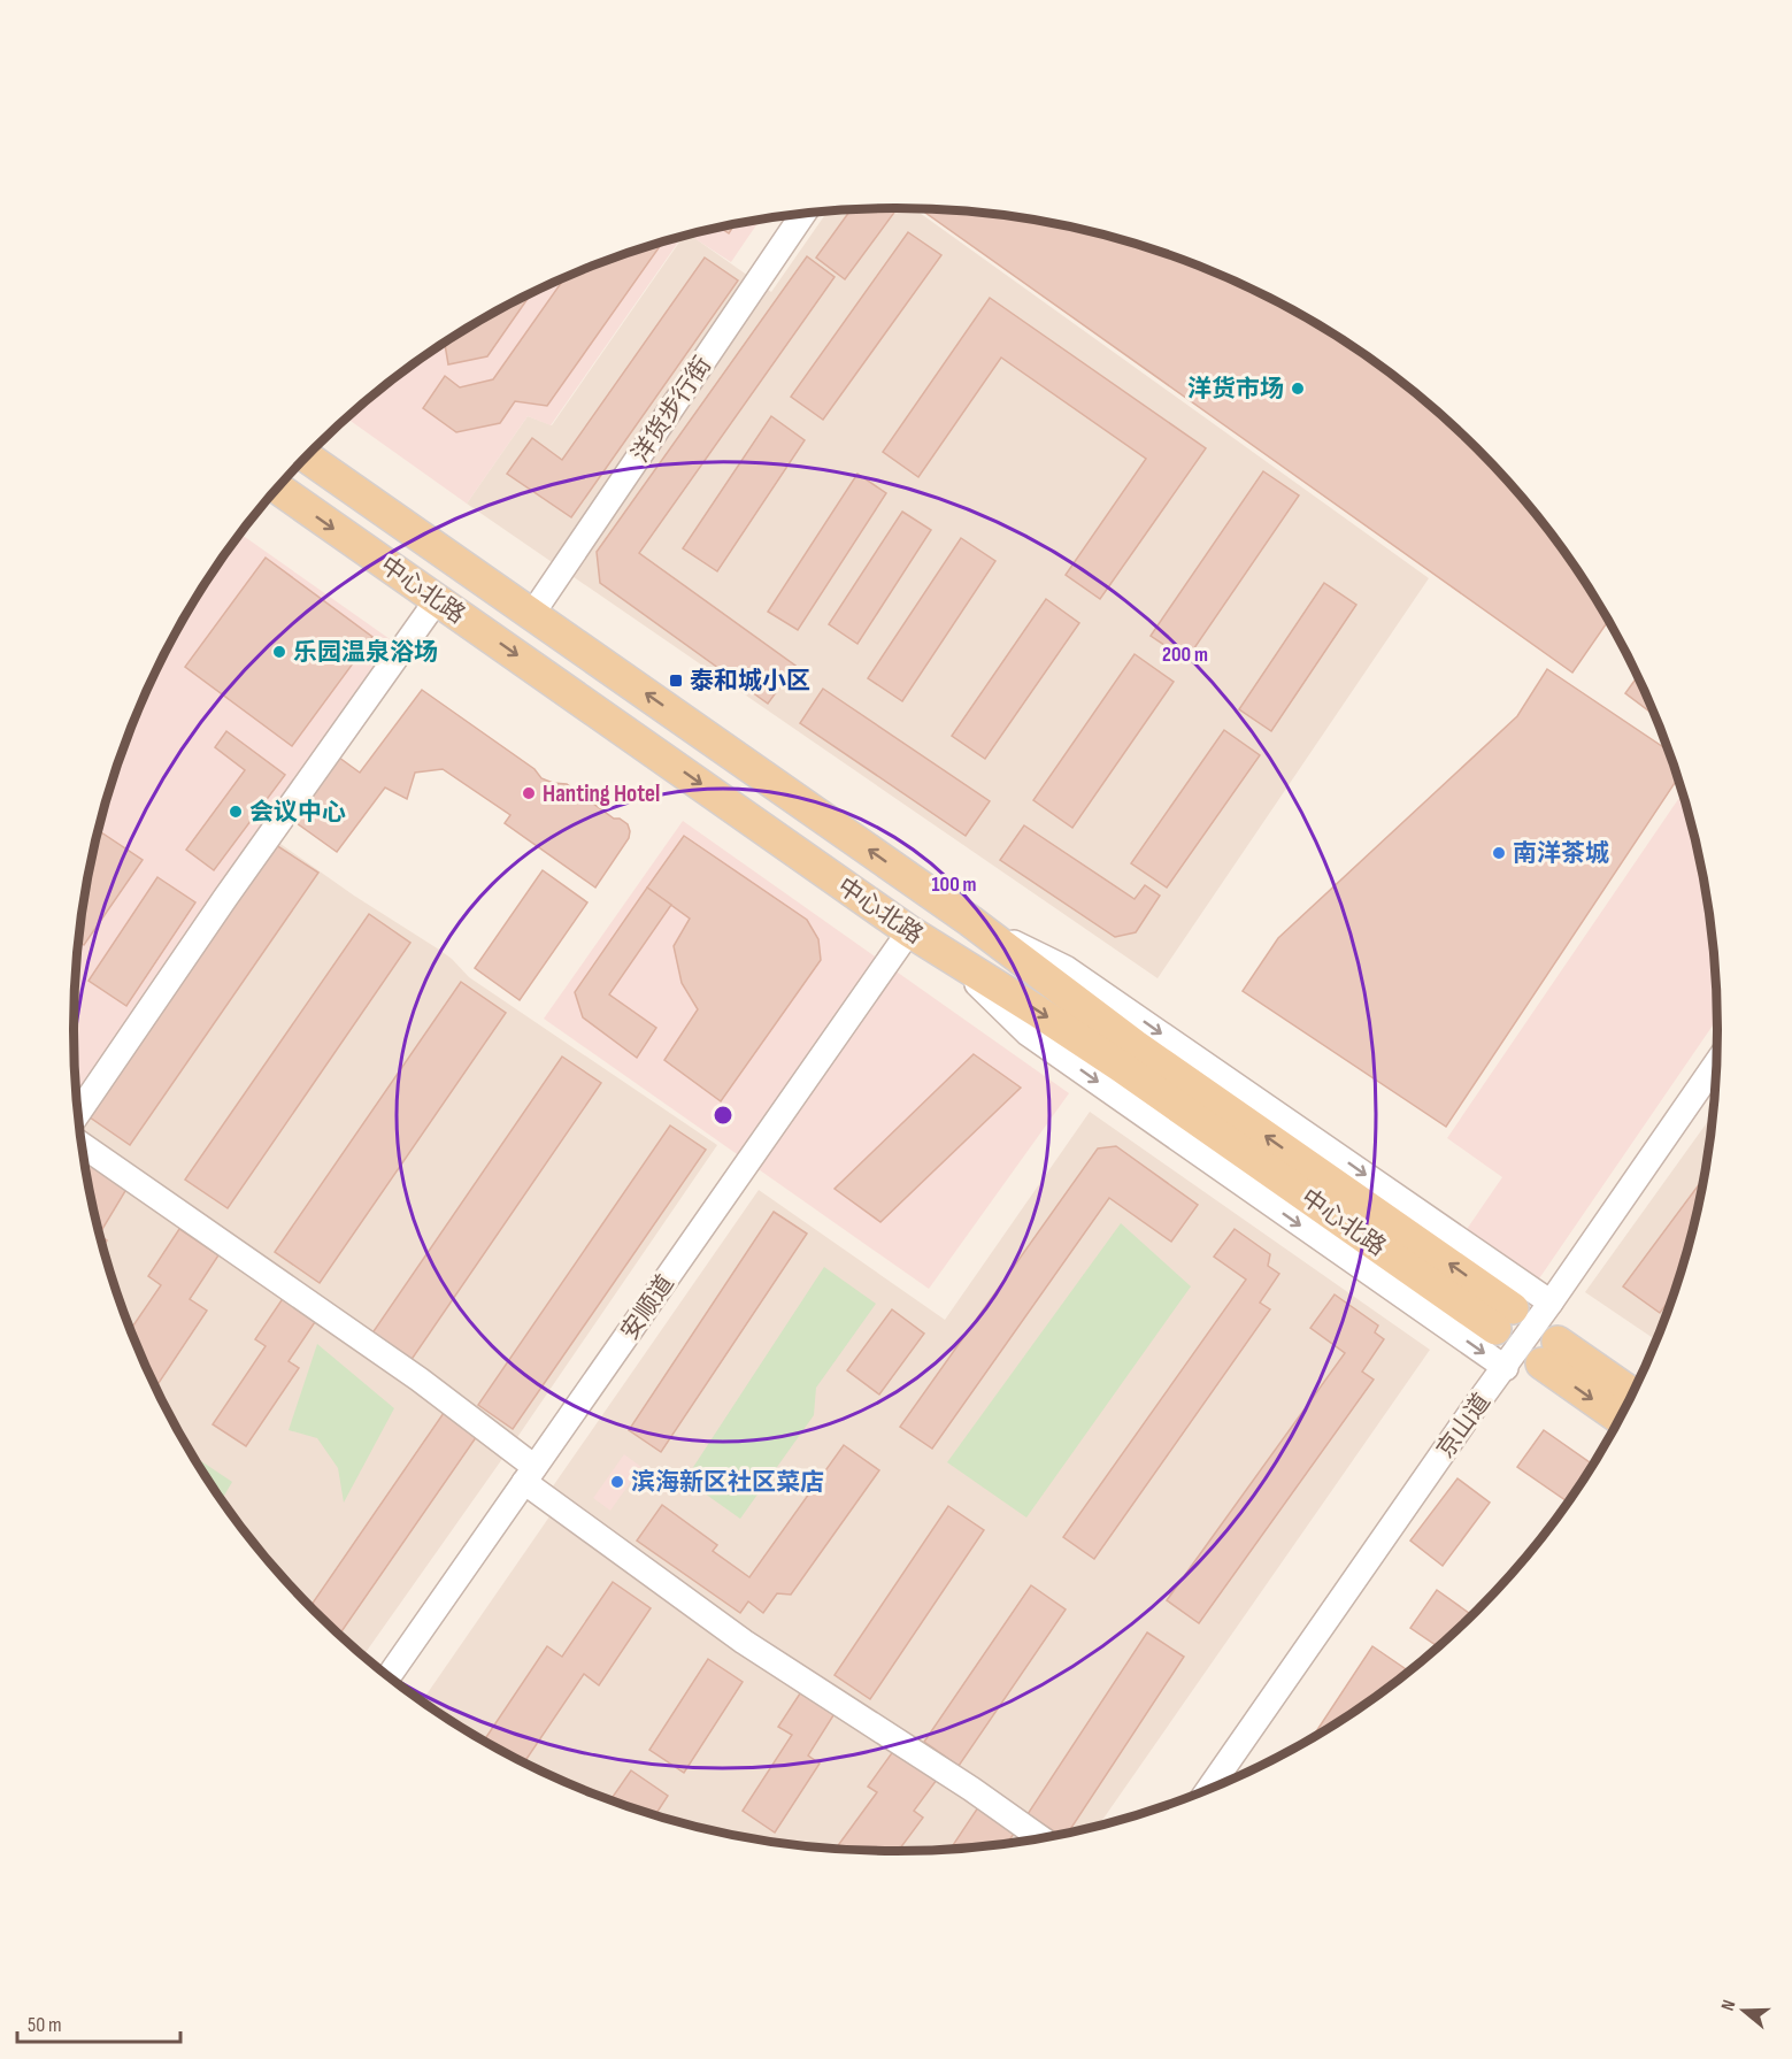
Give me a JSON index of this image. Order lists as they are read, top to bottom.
{
  "streets": {
    "main road": ["中心北路"],
    "street": ["洋货步行街", "安顺道", "京山道"]
  },
  "crossings": [
    ["洋货步行街", "中心北路"],
    ["中心北路", "安顺道"]
  ],
  "places": {
    "other": [
      "洋货市场",
      "乐园温泉浴场",
      "Hanting Hotel",
      "会议中心",
      "南洋茶城",
      "滨海新区社区菜店"
    ],
    "transit": ["泰和城小区"]
  },
  "scale_bar": "50 m",
  "north": "left",
  "rings": ["200 m", "100 m"]
}
